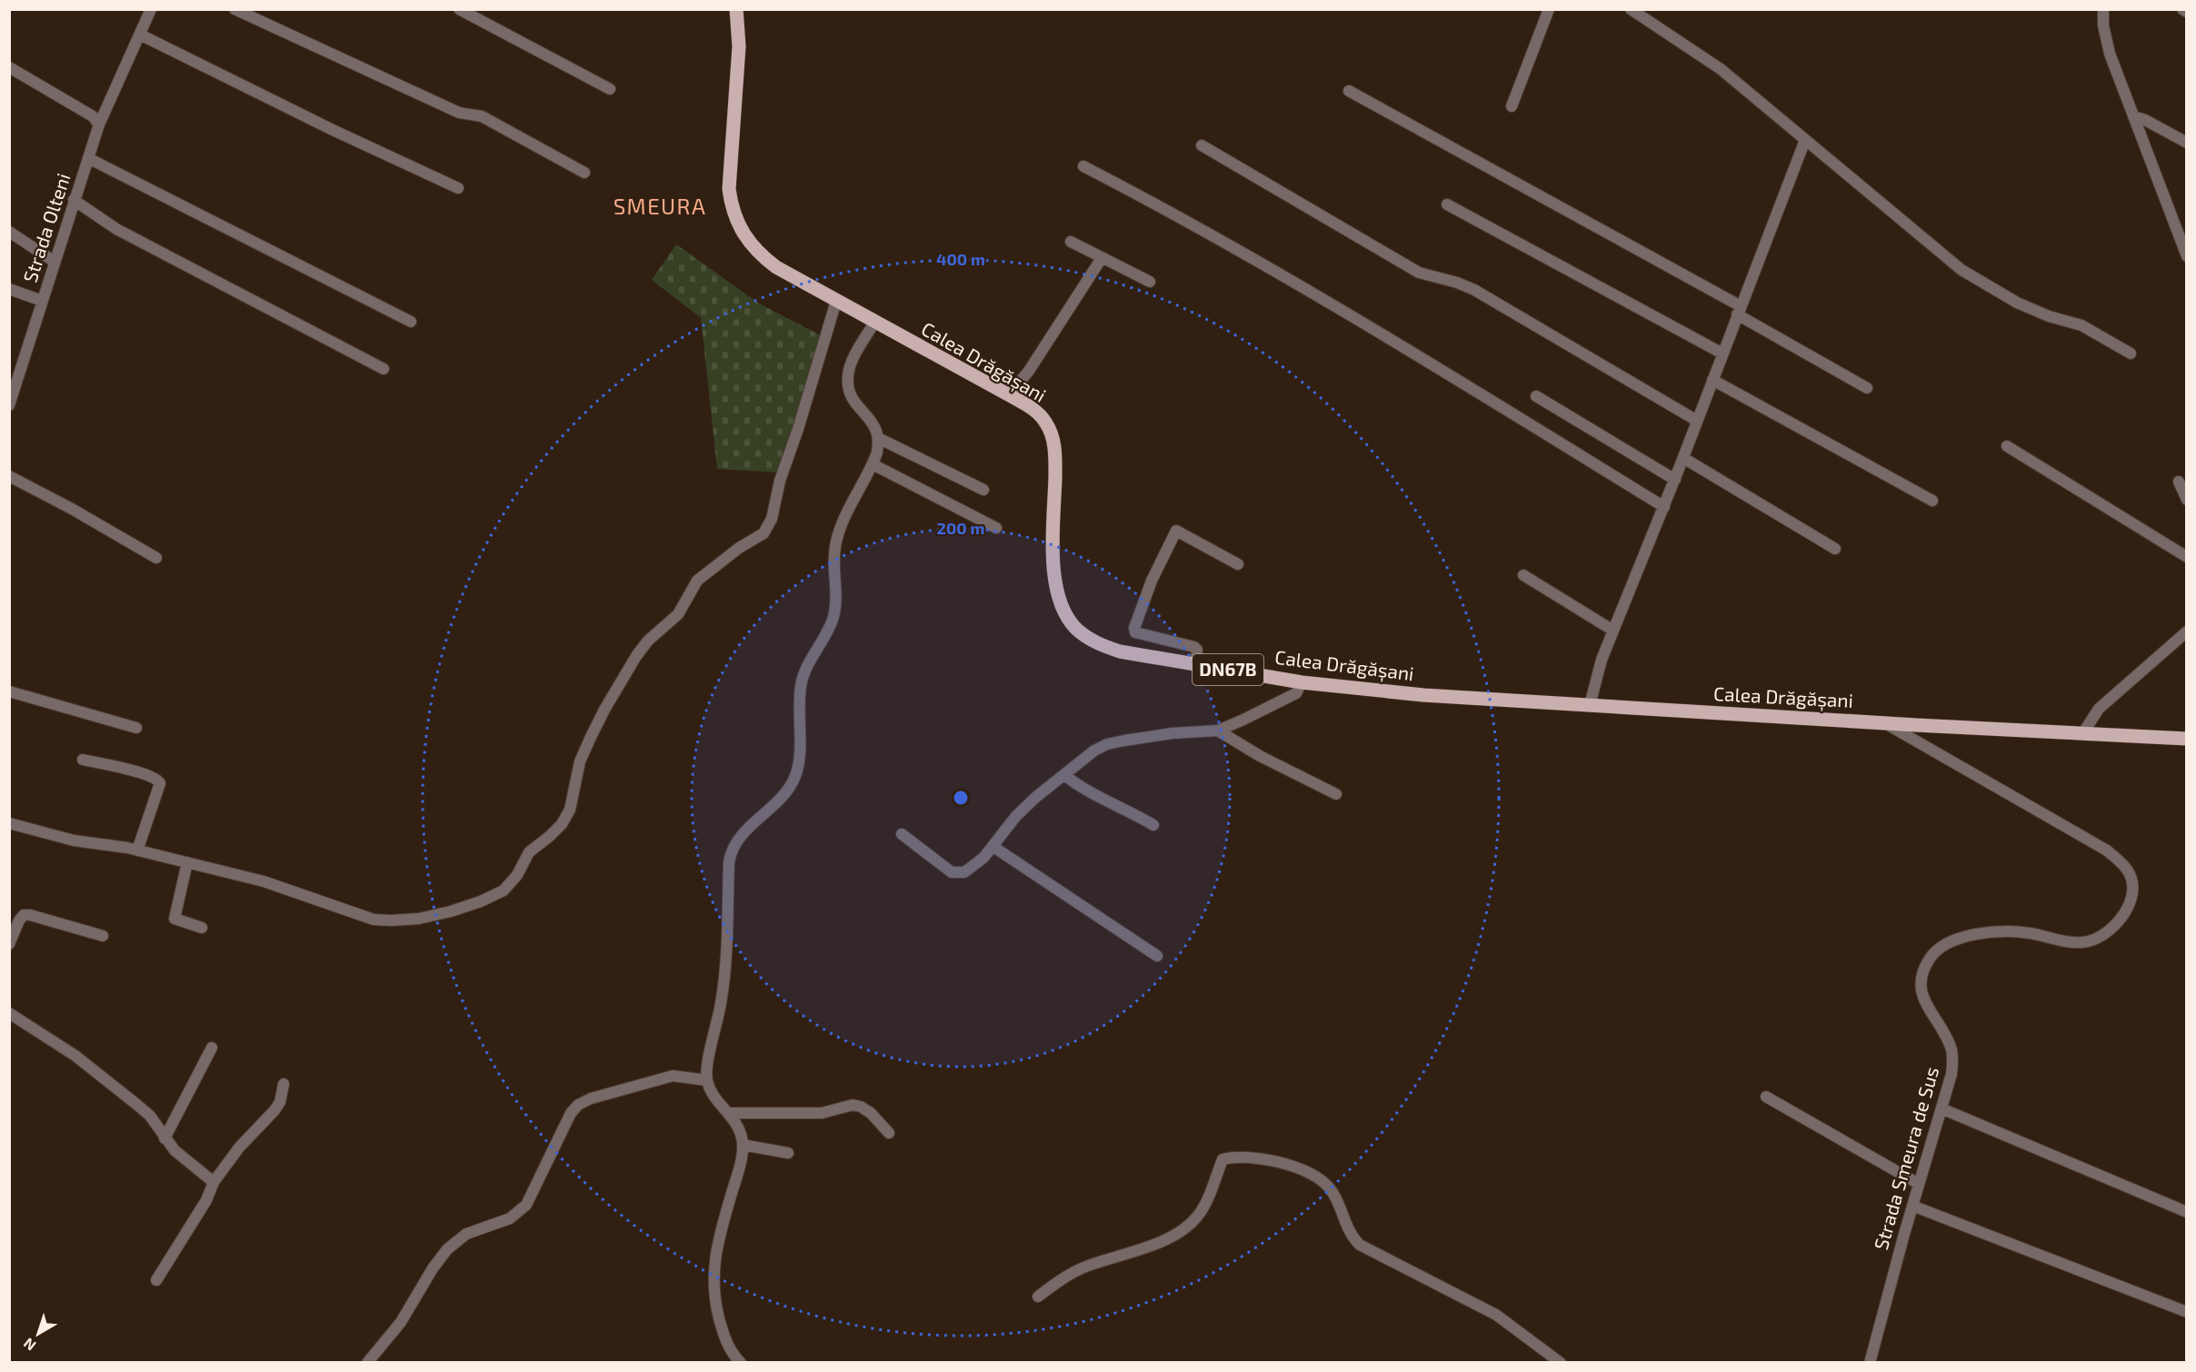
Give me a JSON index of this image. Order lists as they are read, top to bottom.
{
  "streets": {
    "main road": ["Calea Drăgășani", "DN67B"],
    "street": ["Strada Olteni", "Strada Smeura de Sus"]
  },
  "crossings": [
    ["Calea Drăgășani", "Strada Smeura de Sus"]
  ],
  "districts": ["SMEURA"],
  "north": "bottom left",
  "rings": ["400 m", "200 m"]
}
